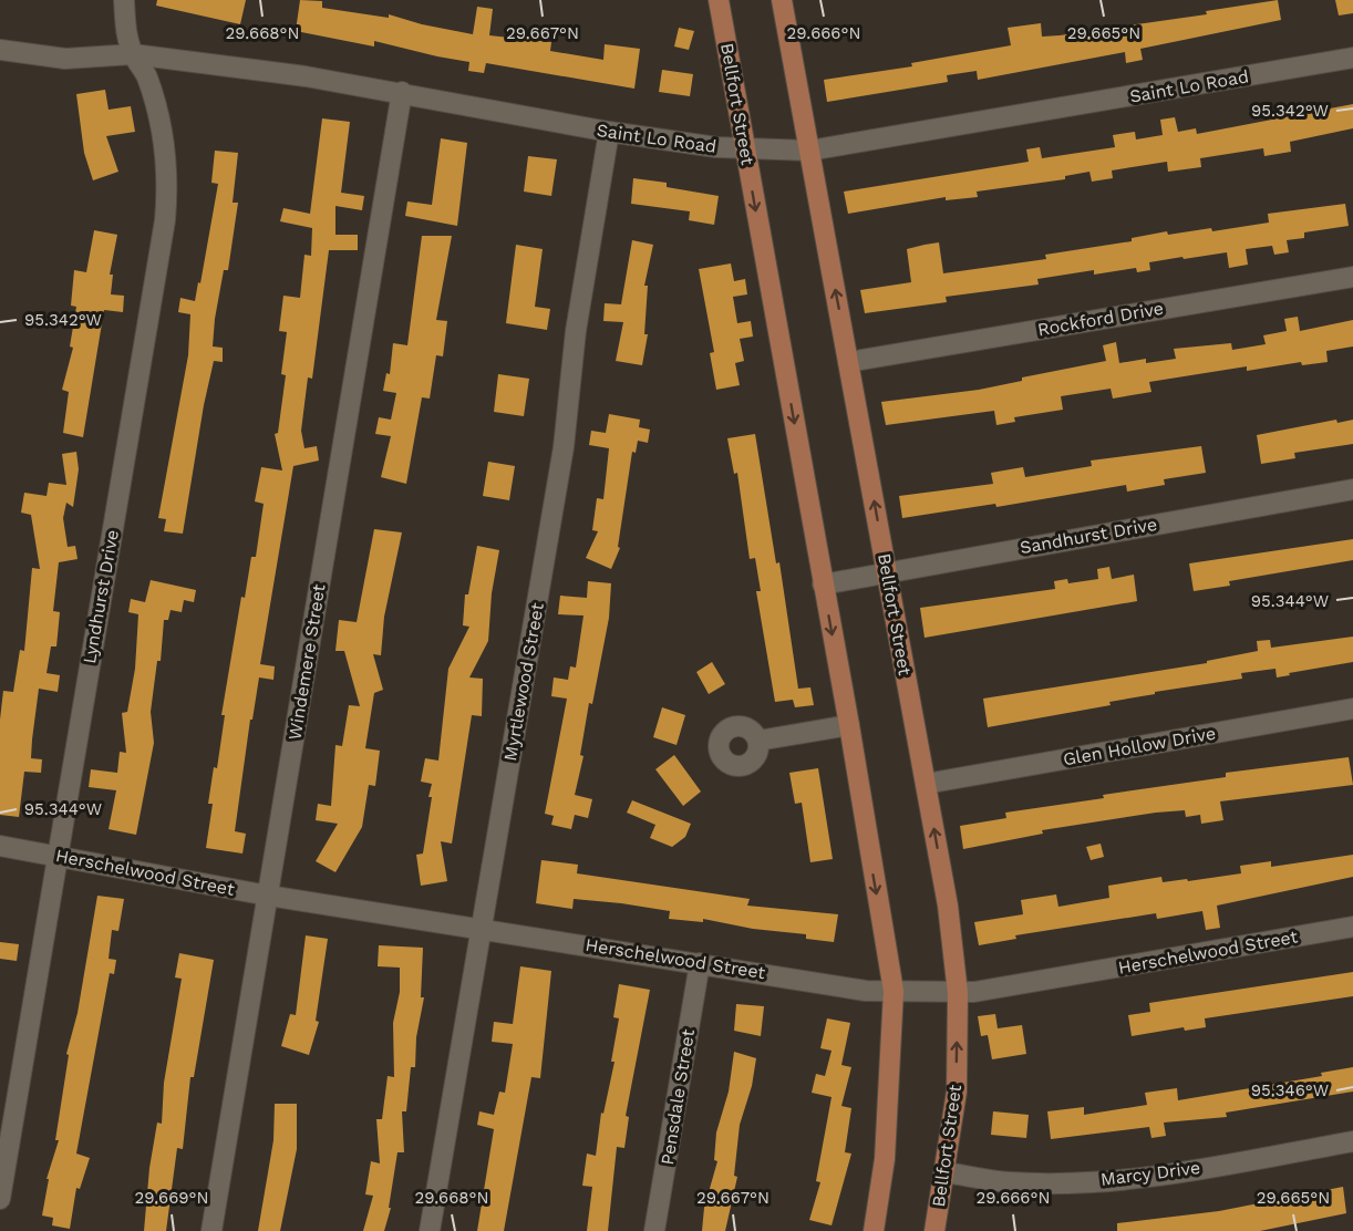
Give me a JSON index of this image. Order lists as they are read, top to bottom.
{
  "streets": {
    "main road": ["Bellfort Street"],
    "street": [
      "Saint Lo Road",
      "Rockford Drive",
      "Sandhurst Drive",
      "Lyndhurst Drive",
      "Windemere Street",
      "Myrtlewood Street",
      "Glen Hollow Drive",
      "Herschelwood Street",
      "Pensdale Street",
      "Marcy Drive"
    ]
  },
  "crossings": [
    ["Saint Lo Road", "Bellfort Street"],
    ["Saint Lo Road", "Lyndhurst Drive"],
    ["Saint Lo Road", "Windemere Street"],
    ["Saint Lo Road", "Myrtlewood Street"],
    ["Bellfort Street", "Rockford Drive"],
    ["Bellfort Street", "Sandhurst Drive"],
    ["Bellfort Street", "Glen Hollow Drive"],
    ["Bellfort Street", "Herschelwood Street"],
    ["Bellfort Street", "Marcy Drive"],
    ["Lyndhurst Drive", "Herschelwood Street"],
    ["Windemere Street", "Herschelwood Street"],
    ["Myrtlewood Street", "Herschelwood Street"],
    ["Herschelwood Street", "Pensdale Street"]
  ],
  "coordinates": [
    "29.668°N",
    "29.667°N",
    "29.666°N",
    "29.665°N",
    "95.342°W",
    "95.344°W",
    "95.346°W",
    "29.669°N"
  ]
}
